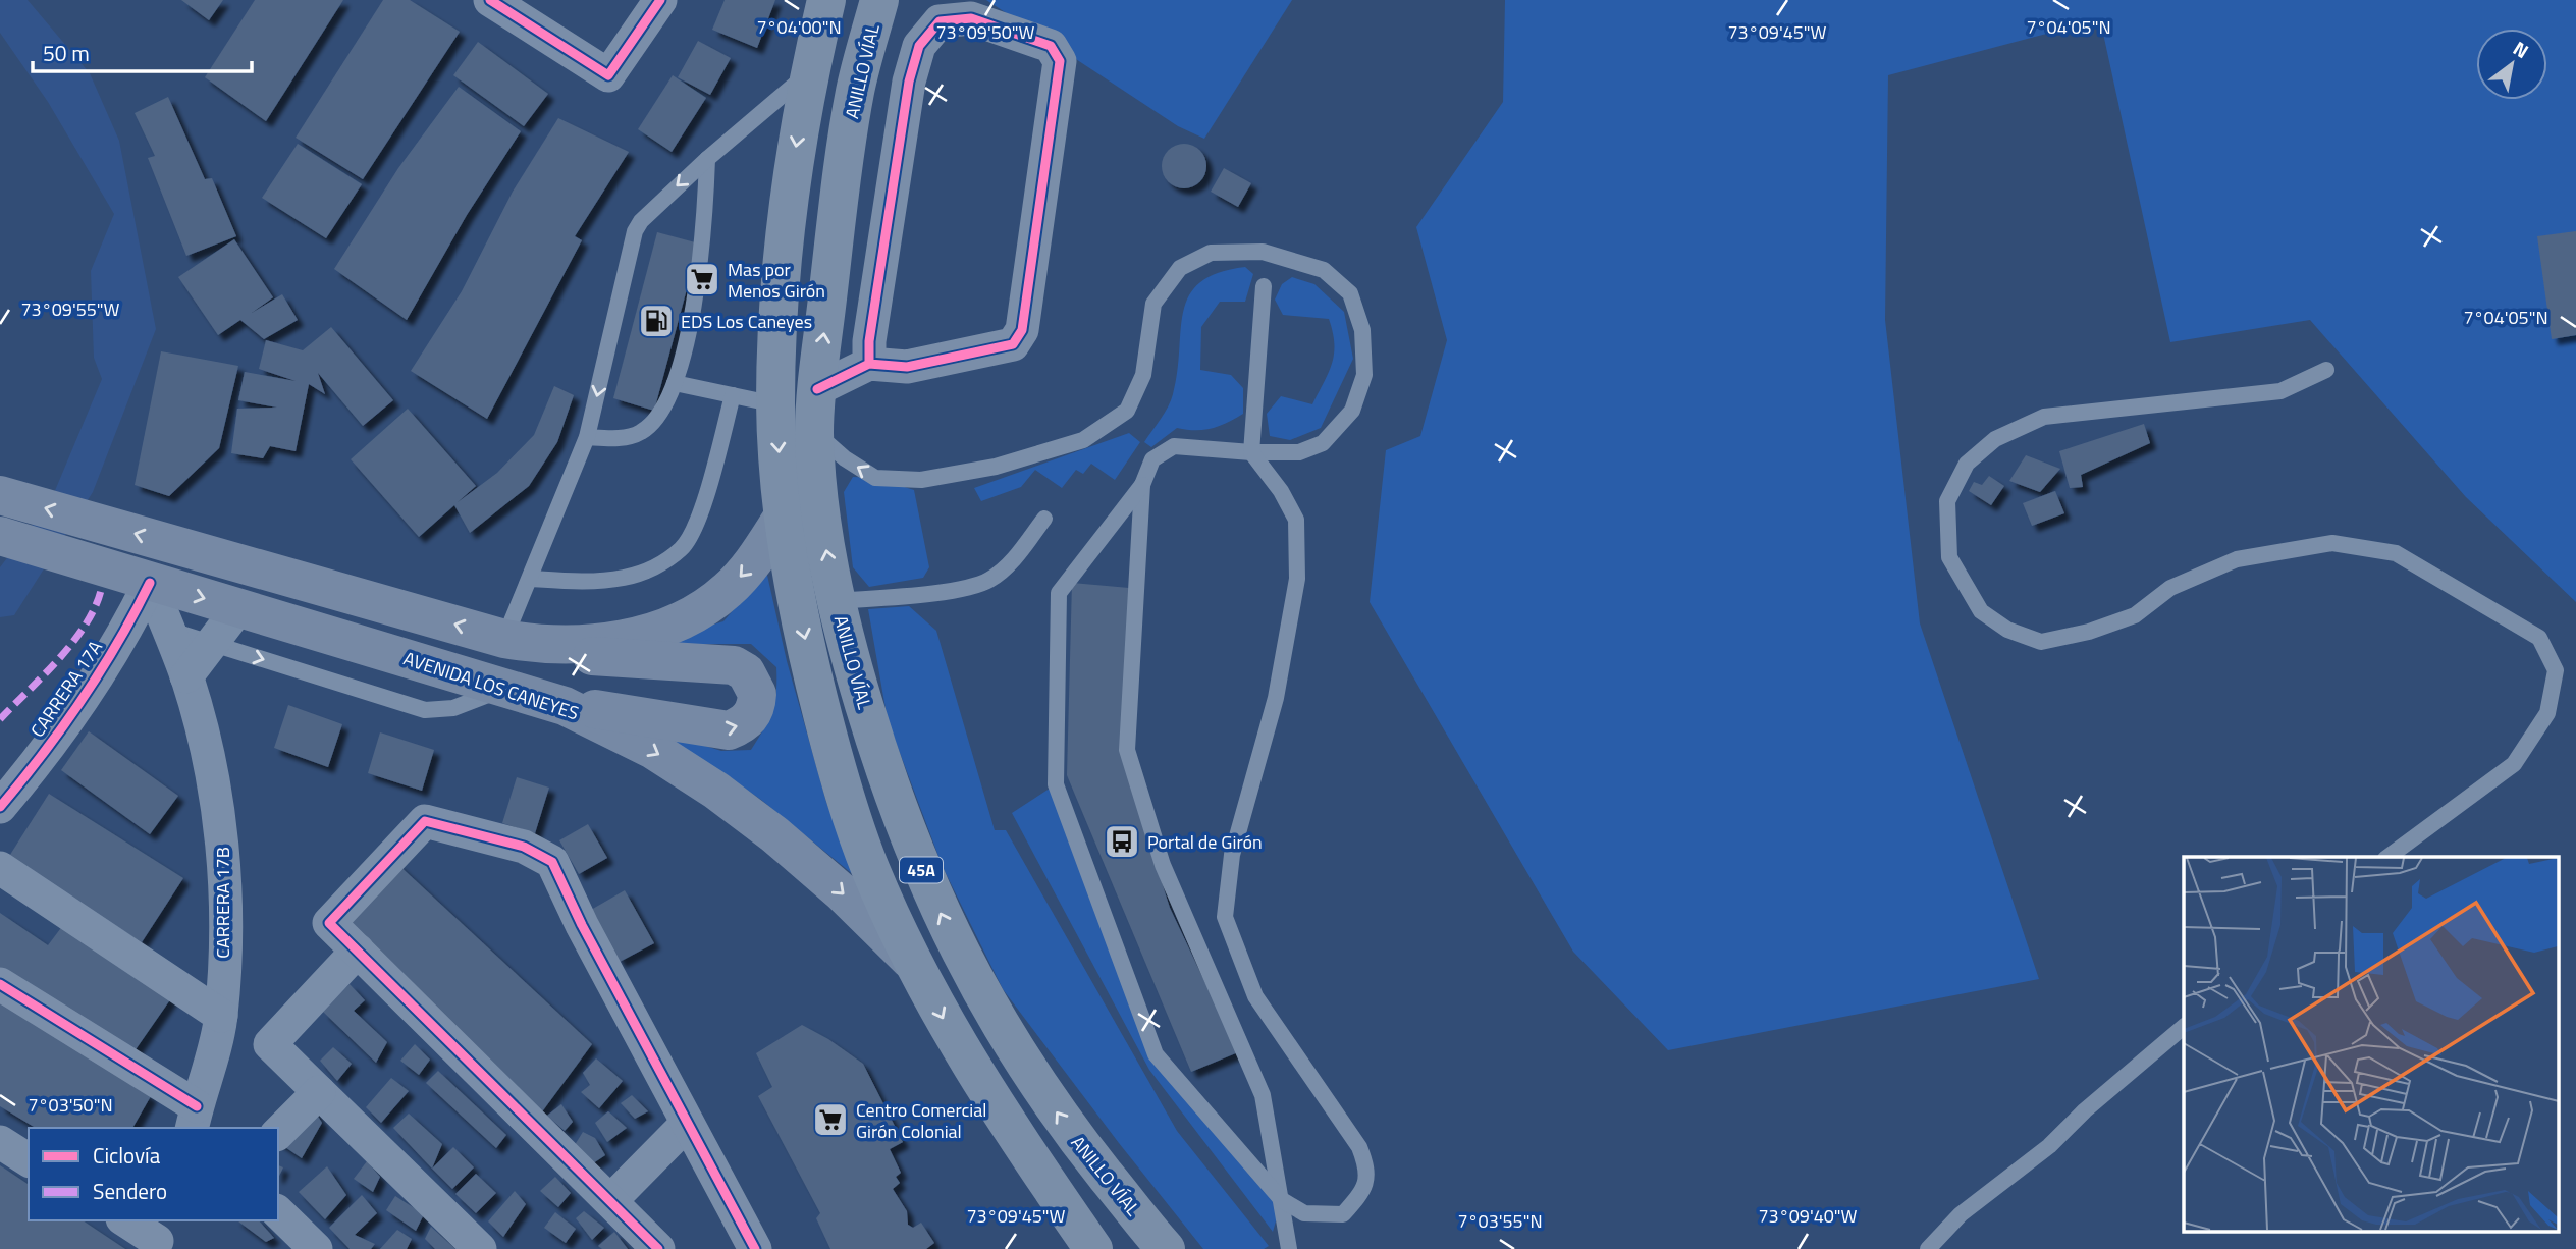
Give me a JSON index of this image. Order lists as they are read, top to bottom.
{
  "streets": {
    "highway": ["ANILLO VÍAL", "45A"],
    "main road": ["AVENIDA LOS CANEYES"],
    "street": ["CARRERA 17A", "CARRERA 17B"]
  },
  "crossings": [
    ["AVENIDA LOS CANEYES", "CARRERA 17A"],
    ["AVENIDA LOS CANEYES", "45A"],
    ["AVENIDA LOS CANEYES", "CARRERA 17B"],
    ["CARRERA 17A", "CARRERA 17B"]
  ],
  "one_way": ["AVENIDA LOS CANEYES"],
  "places": {
    "supermarket": ["Mas por Menos Girón", "Centro Comercial Girón Colonial"],
    "fuel station": ["EDS Los Caneyes"],
    "bus stop": ["Portal de Girón"]
  },
  "legend": ["Ciclovía", "Sendero"],
  "scale_bar": "50 m",
  "north": "top right",
  "coordinates": [
    "7°04'00\"N",
    "7°04'05\"N",
    "73°09'45\"W",
    "73°09'50\"W",
    "73°09'55\"W",
    "7°03'50\"N",
    "73°09'40\"W",
    "7°03'55\"N"
  ]
}
